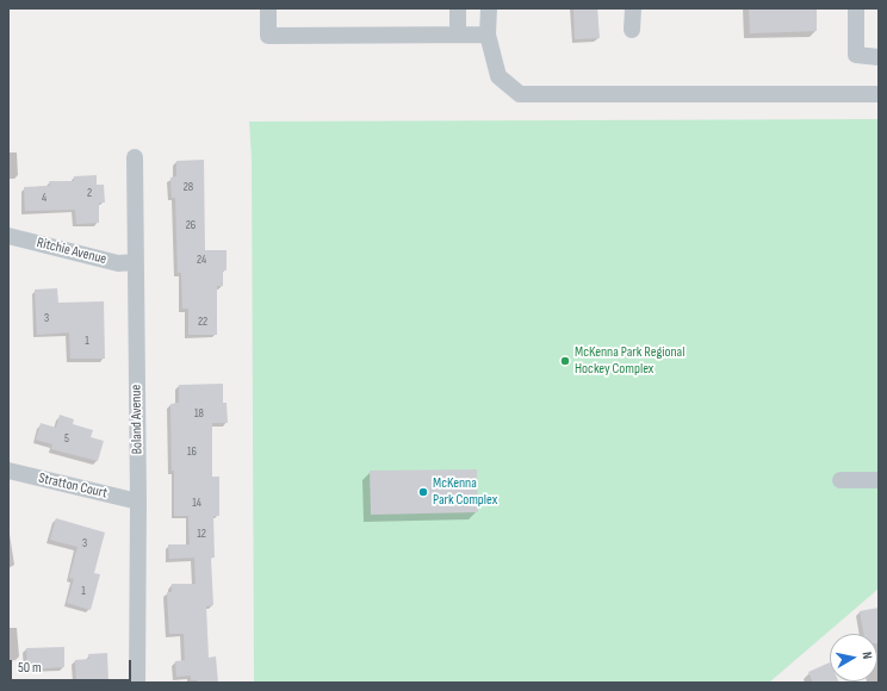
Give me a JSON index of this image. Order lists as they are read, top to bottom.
{
  "streets": {
    "street": ["Ritchie Avenue", "Boland Avenue", "Stratton Court"]
  },
  "crossings": [
    ["Ritchie Avenue", "Boland Avenue"],
    ["Boland Avenue", "Stratton Court"]
  ],
  "places": ["McKenna Park Regional Hockey Complex", "McKenna Park Complex"],
  "house_numbers": [
    "28",
    "2",
    "4",
    "26",
    "24",
    "3",
    "22",
    "1",
    "18",
    "5",
    "16",
    "14",
    "12",
    "3",
    "1"
  ],
  "scale_bar": "50 m",
  "north": "right"
}
